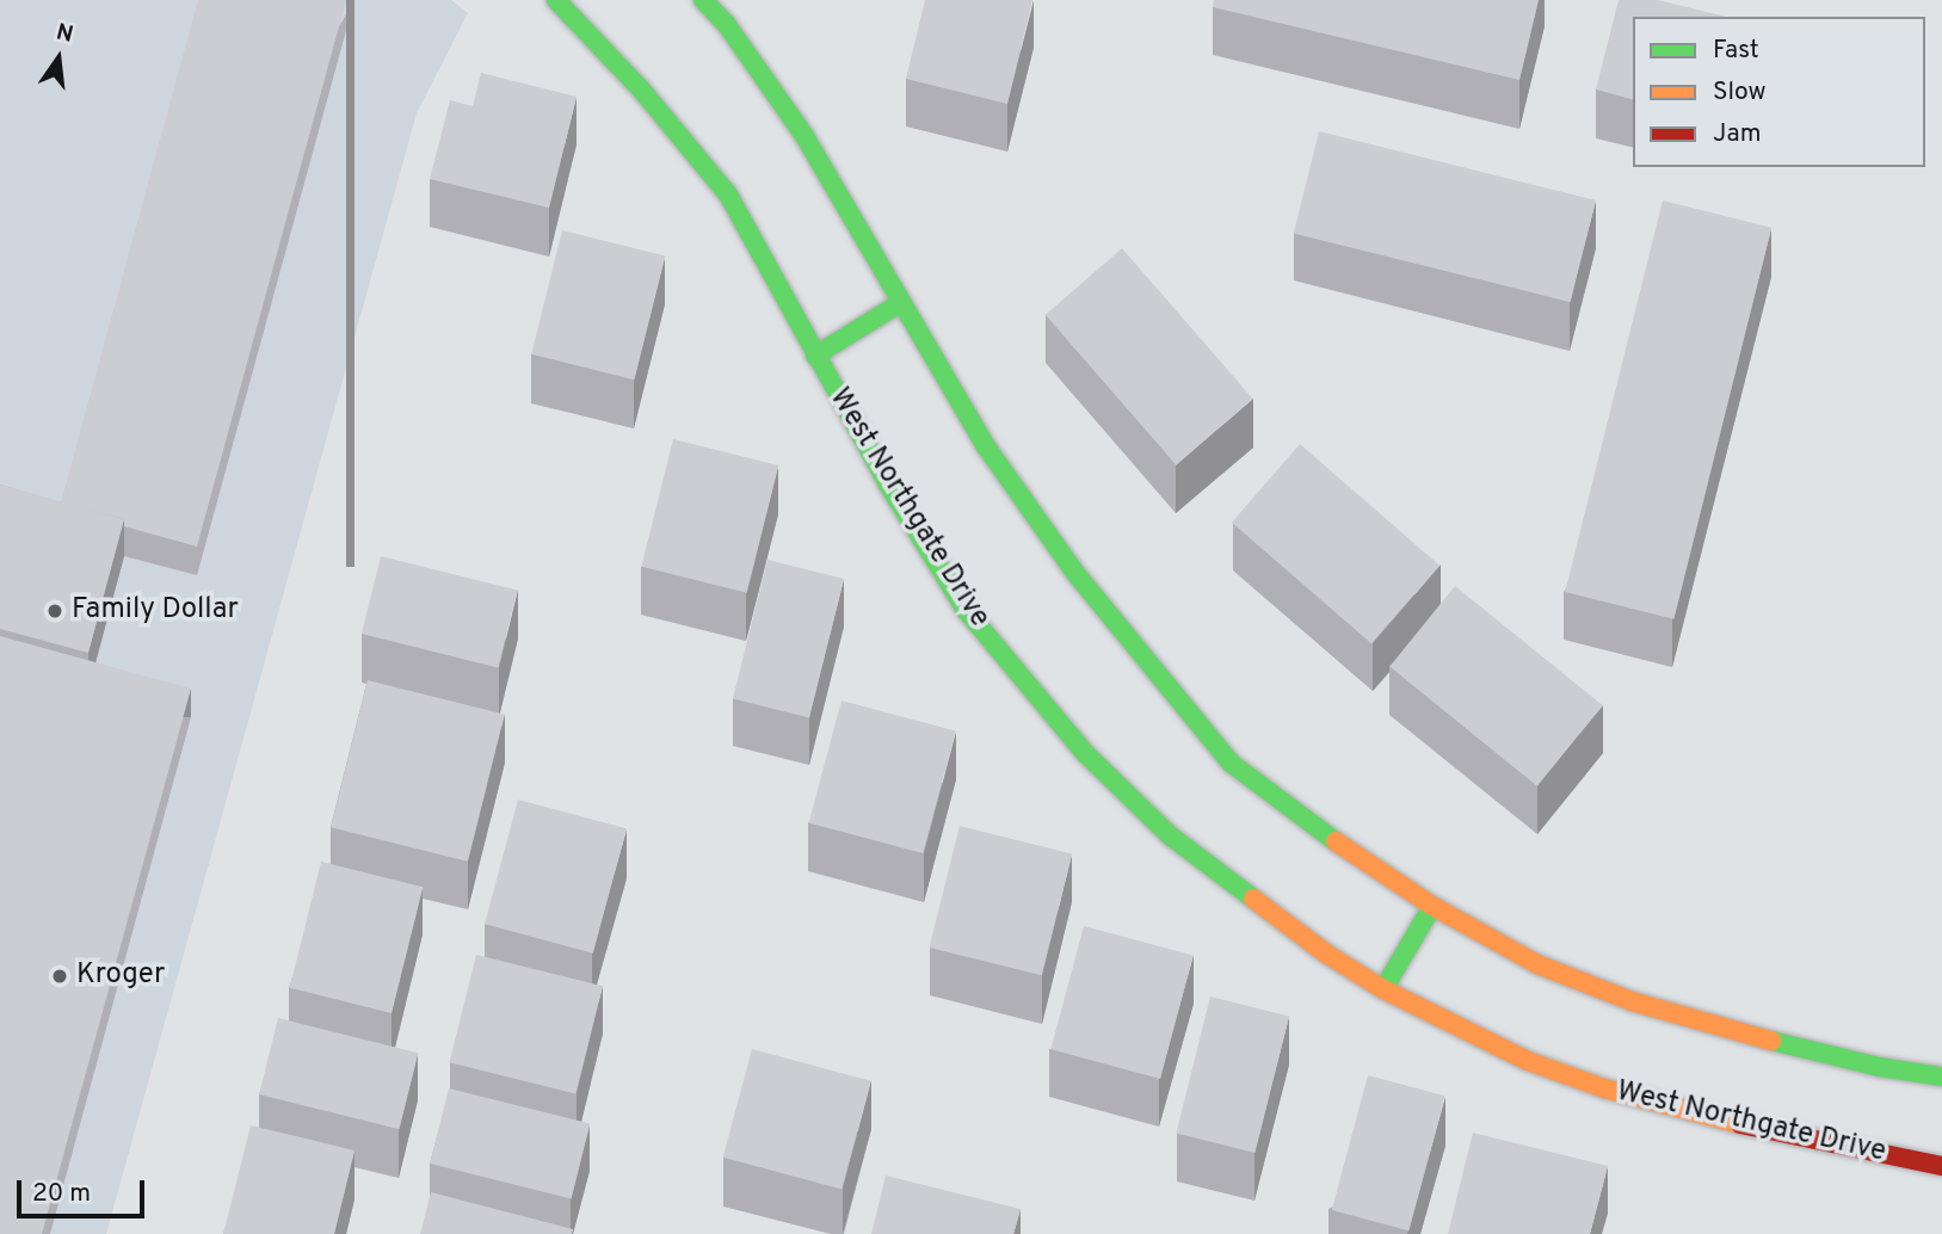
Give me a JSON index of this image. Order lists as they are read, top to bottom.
{
  "streets": {
    "main road": ["West Northgate Drive"]
  },
  "places": ["Family Dollar", "Kroger"],
  "legend": ["Fast", "Slow", "Jam"],
  "scale_bar": "20 m",
  "north": "top"
}
